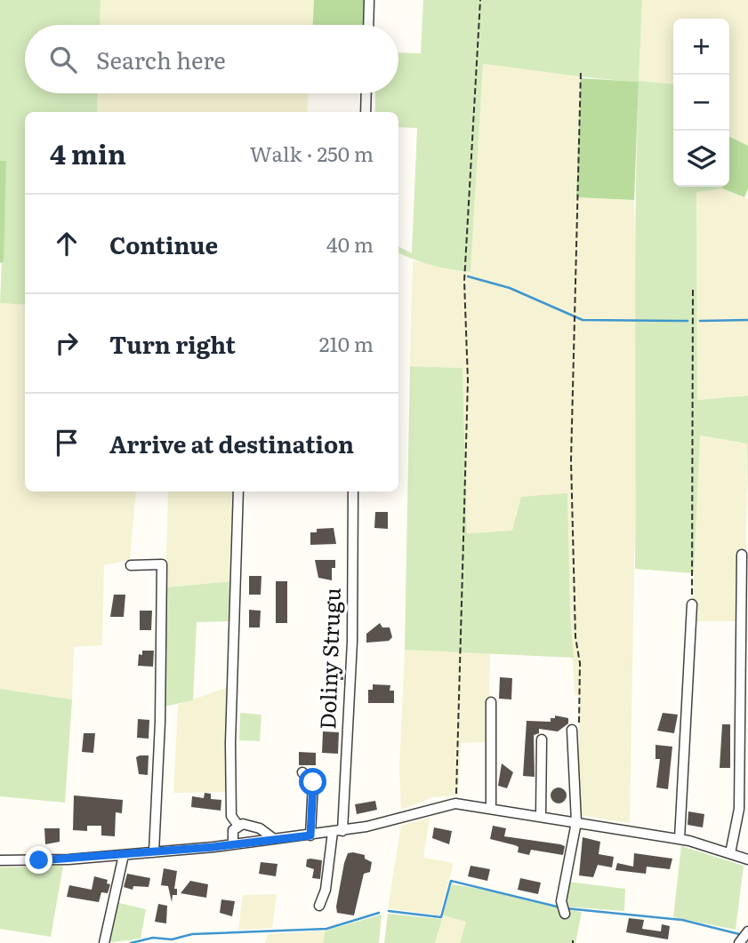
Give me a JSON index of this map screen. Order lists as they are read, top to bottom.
{
  "streets": {
    "street": ["Doliny Strugu"]
  },
  "page": {
    "map_buttons": ["+", "−"],
    "search": "Search here",
    "heading": ["4 min", "Walk · 250 m"],
    "list": [
      ["Continue", "40 m"],
      ["Turn right", "210 m"],
      "Arrive at destination"
    ]
  }
}
